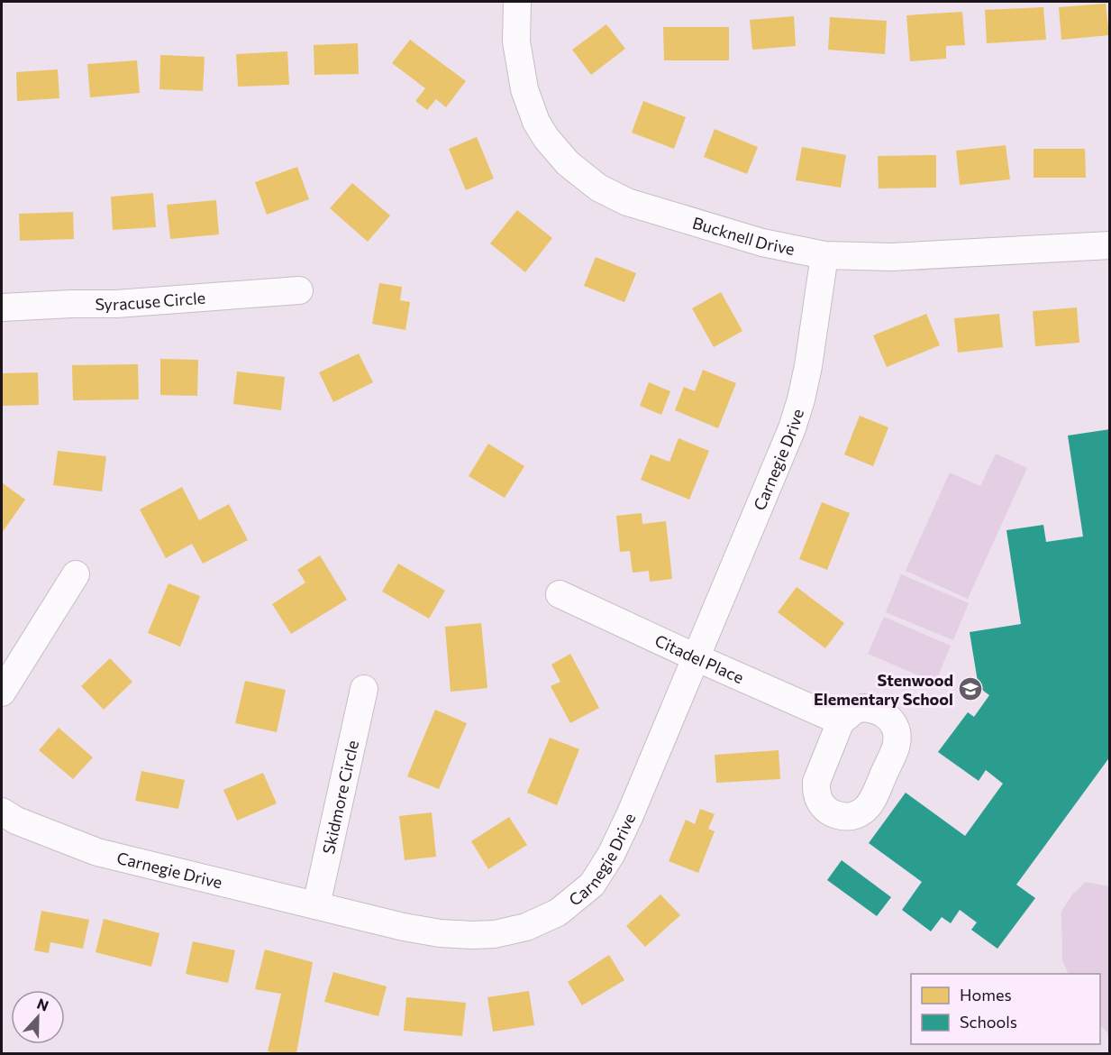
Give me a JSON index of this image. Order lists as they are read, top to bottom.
{
  "streets": {
    "street": [
      "Bucknell Drive",
      "Syracuse Circle",
      "Carnegie Drive",
      "Citadel Place",
      "Skidmore Circle"
    ]
  },
  "crossings": [
    ["Bucknell Drive", "Carnegie Drive"],
    ["Carnegie Drive", "Citadel Place"],
    ["Carnegie Drive", "Skidmore Circle"]
  ],
  "places": {
    "school or university": ["Stenwood Elementary School"]
  },
  "legend": ["Homes", "Schools"],
  "north": "top"
}
